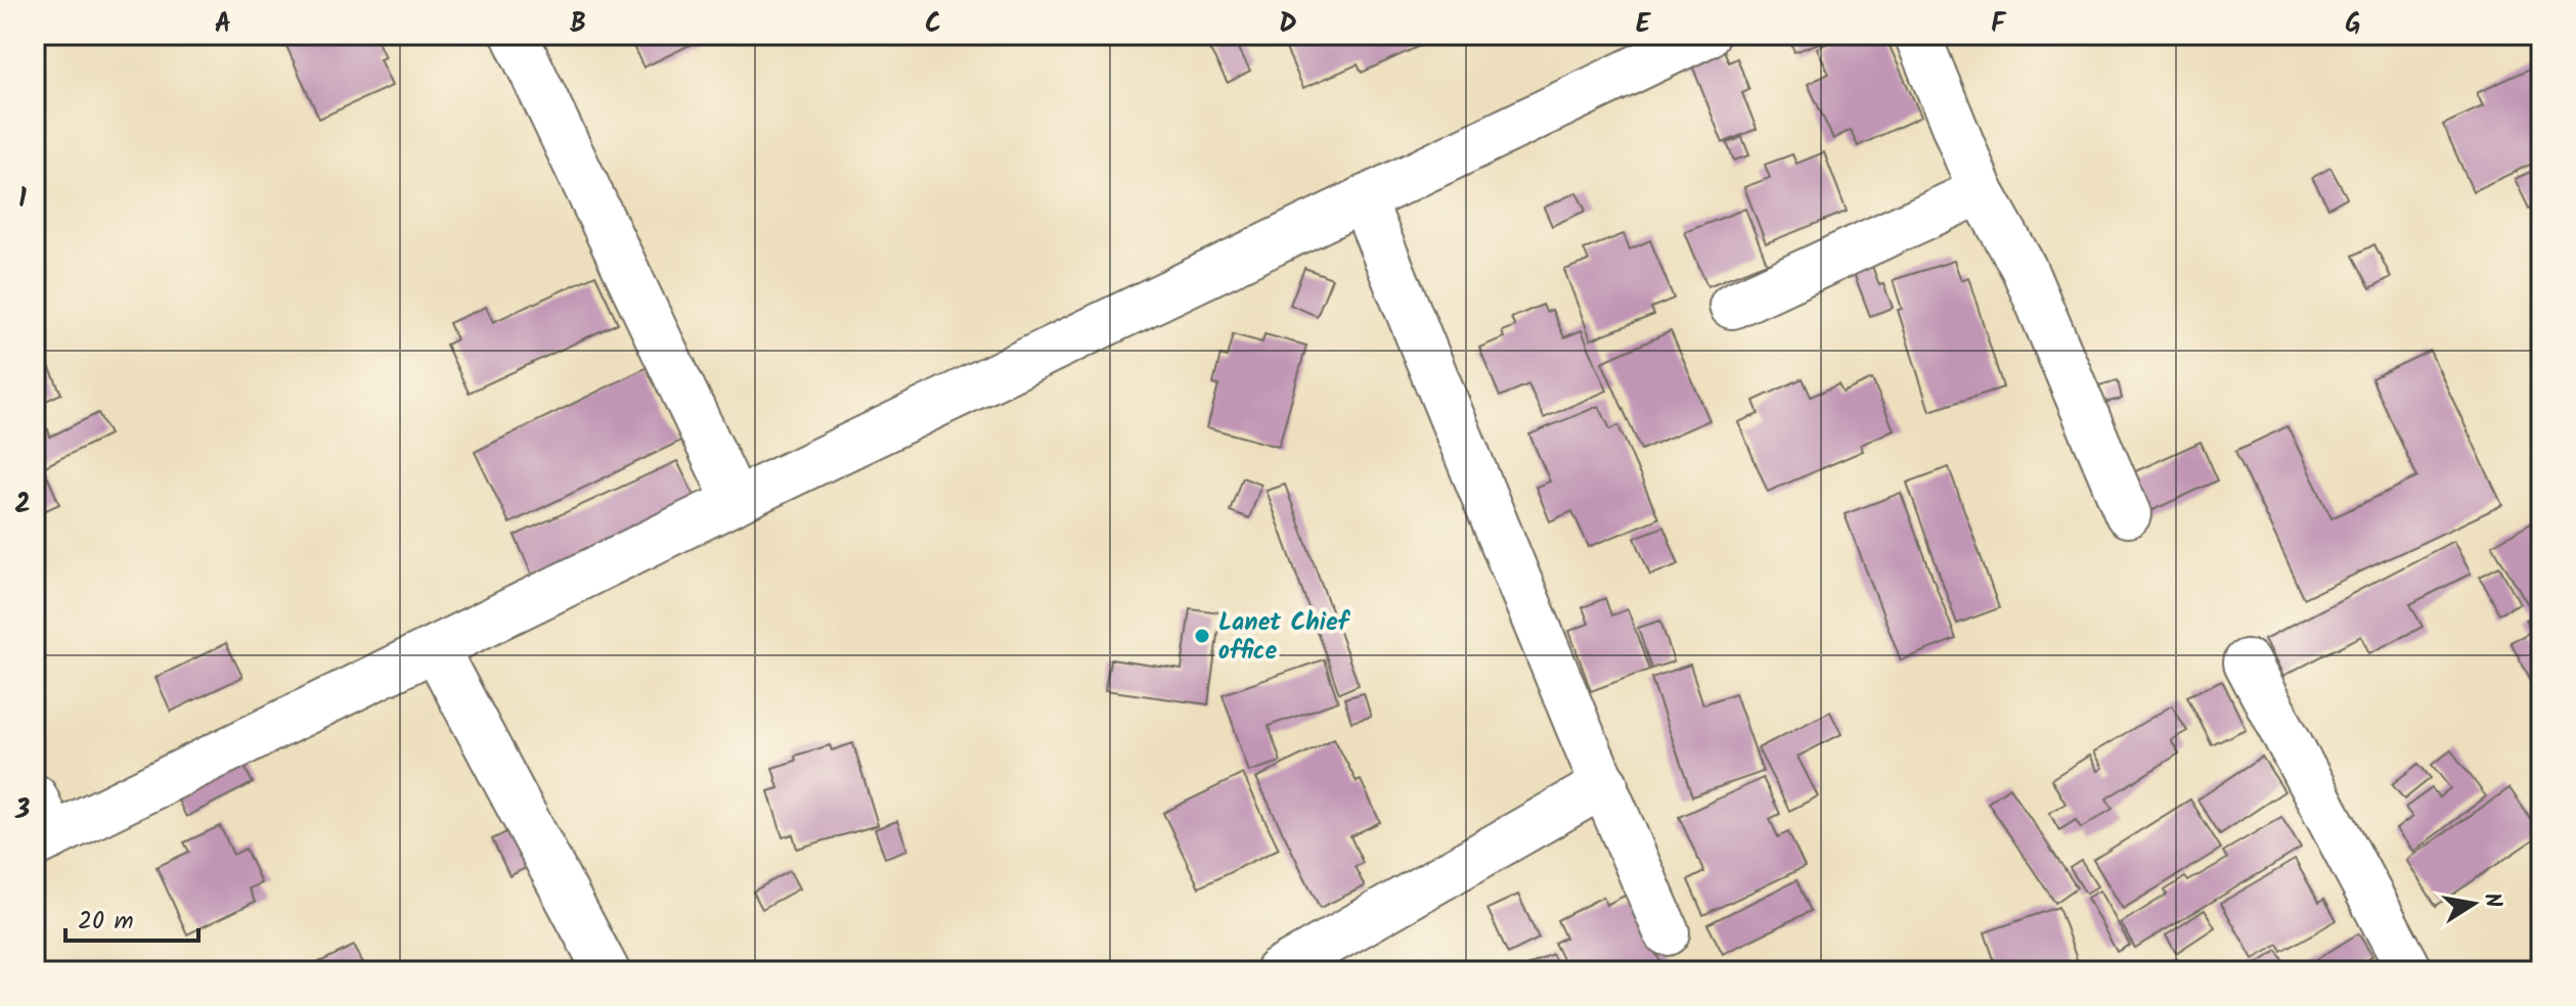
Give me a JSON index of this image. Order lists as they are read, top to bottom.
{
  "places": ["Lanet Chief office"],
  "scale_bar": "20 m",
  "north": "right",
  "grid": {
    "columns": [
      "A",
      "B",
      "C",
      "D",
      "E",
      "F",
      "G"
    ],
    "rows": ["1", "2", "3"]
  }
}
